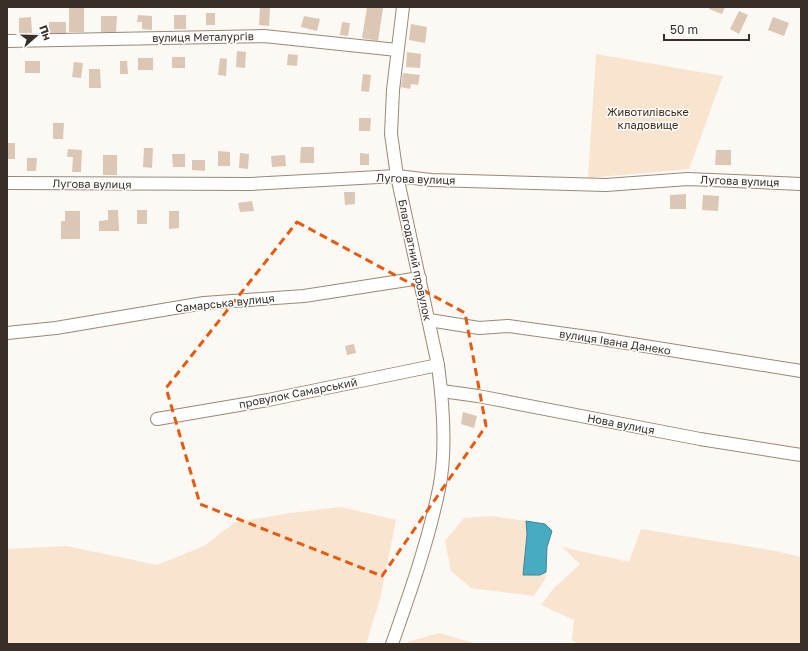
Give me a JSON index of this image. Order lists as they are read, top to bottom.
{
  "streets": {
    "street": [
      "вулиця Металургів",
      "Лугова вулиця",
      "Благодатний провулок",
      "Самарська вулиця",
      "вулиця Івана Данеко",
      "провулок Самарський",
      "Нова вулиця"
    ]
  },
  "crossings": [
    ["вулиця Металургів", "Благодатний провулок"],
    ["Лугова вулиця", "Благодатний провулок"],
    ["Благодатний провулок", "Самарська вулиця"],
    ["Благодатний провулок", "вулиця Івана Данеко"],
    ["Благодатний провулок", "провулок Самарський"],
    ["Благодатний провулок", "Нова вулиця"]
  ],
  "parks": ["Животилівське кладовище"],
  "scale_bar": "50 m",
  "north": "right"
}
